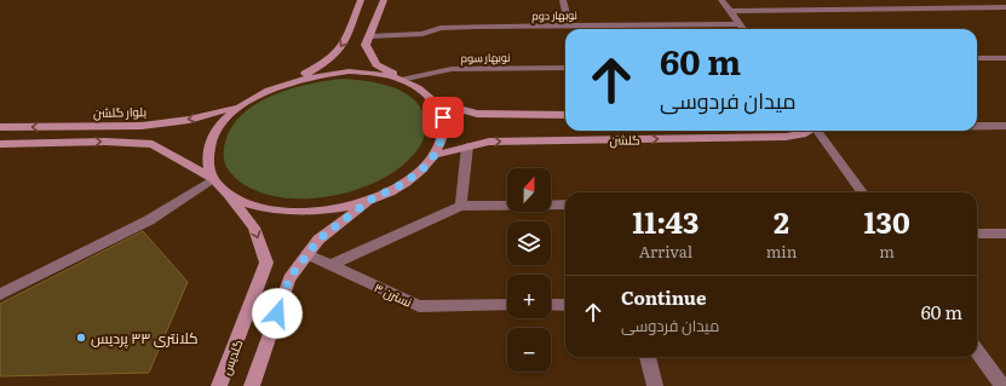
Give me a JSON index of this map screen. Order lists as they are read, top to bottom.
{
  "streets": {
    "main road": ["بلوار گلشن", "گلشن", "گلدیس"],
    "street": ["نوبهار دوم", "نوبهار سوم", "نسترن ۳"]
  },
  "places": ["کلانتری ۳۳ پردیس"],
  "north": "top",
  "page": {
    "turn": ["60 m", "میدان فردوسی"],
    "map_buttons": ["+", "−"],
    "eta": [
      "11:43",
      "Arrival",
      "2",
      "min",
      "130",
      "m"
    ],
    "list": [
      {
        "name": "Continue",
        "note": "میدان فردوسی",
        "value": "60 m"
      }
    ]
  }
}
